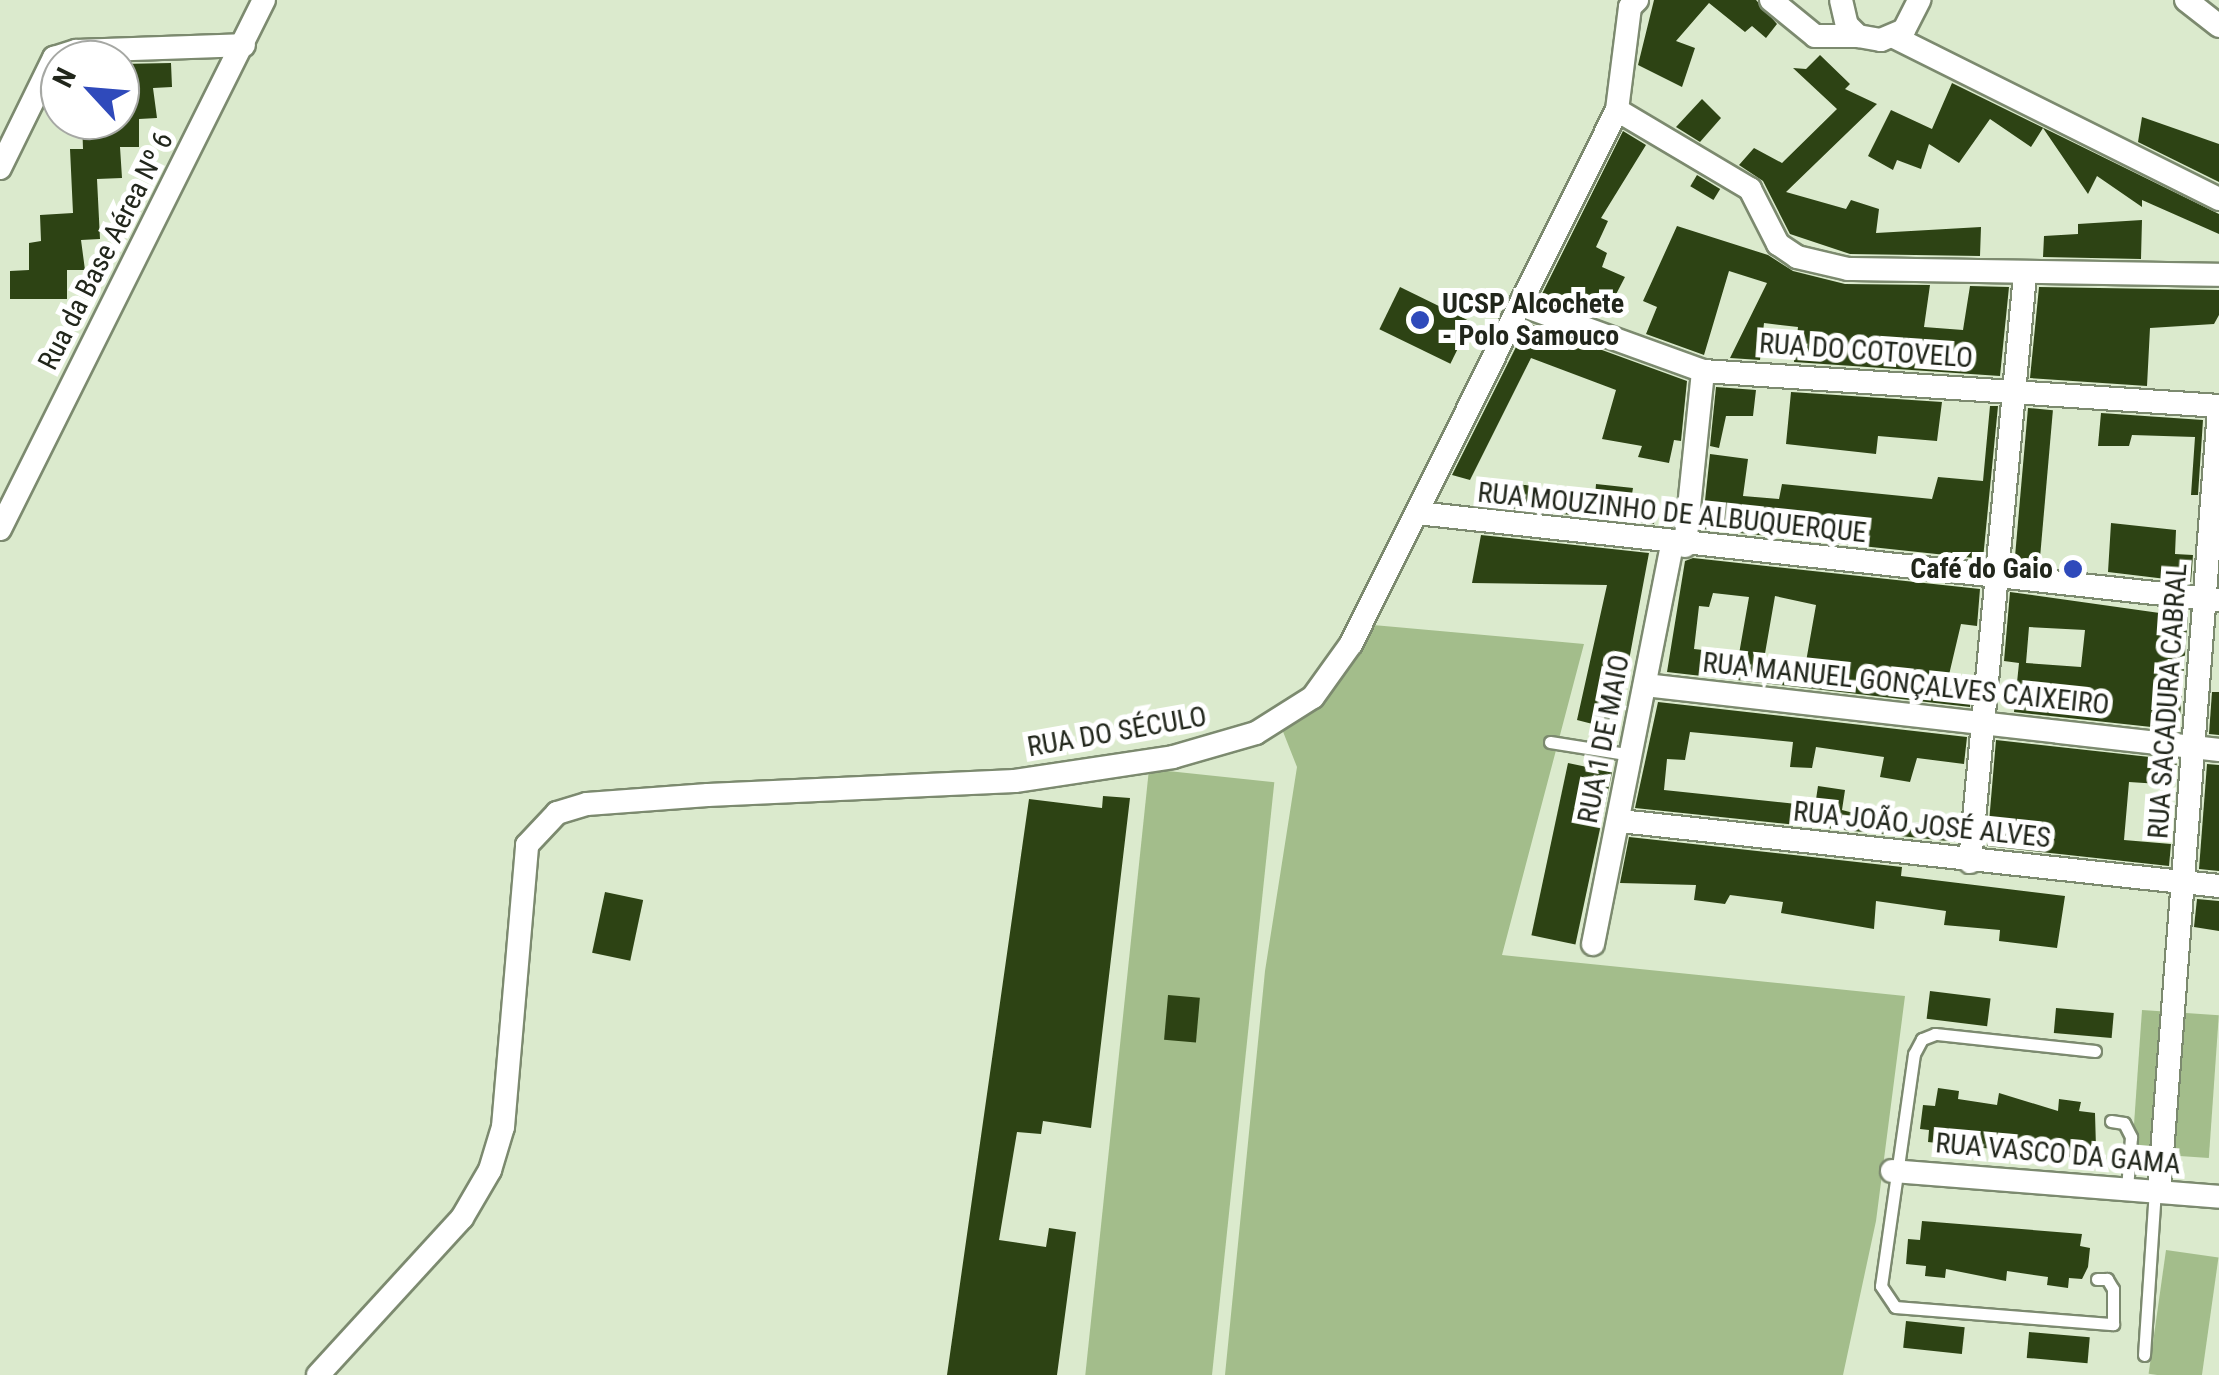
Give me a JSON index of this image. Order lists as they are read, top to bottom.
{
  "streets": {
    "street": [
      "Rua da Base Aérea Nº 6",
      "RUA DO COTOVELO",
      "RUA MOUZINHO DE ALBUQUERQUE",
      "RUA MANUEL GONÇALVES CAIXEIRO",
      "RUA SACADURA CABRAL",
      "RUA DO SÉCULO",
      "RUA 1 DE MAIO",
      "RUA JOÃO JOSÉ ALVES",
      "RUA VASCO DA GAMA"
    ]
  },
  "crossings": [
    ["RUA DO COTOVELO", "RUA SACADURA CABRAL"],
    ["RUA DO COTOVELO", "RUA DO SÉCULO"],
    ["RUA DO COTOVELO", "RUA 1 DE MAIO"],
    ["RUA MOUZINHO DE ALBUQUERQUE", "RUA SACADURA CABRAL"],
    ["RUA MOUZINHO DE ALBUQUERQUE", "RUA DO SÉCULO"],
    ["RUA MOUZINHO DE ALBUQUERQUE", "RUA 1 DE MAIO"],
    ["RUA MANUEL GONÇALVES CAIXEIRO", "RUA SACADURA CABRAL"],
    ["RUA MANUEL GONÇALVES CAIXEIRO", "RUA 1 DE MAIO"],
    ["RUA SACADURA CABRAL", "RUA JOÃO JOSÉ ALVES"],
    ["RUA SACADURA CABRAL", "RUA VASCO DA GAMA"],
    ["RUA 1 DE MAIO", "RUA JOÃO JOSÉ ALVES"]
  ],
  "places": ["UCSP Alcochete - Polo Samouco", "Café do Gaio"],
  "north": "top left"
}
